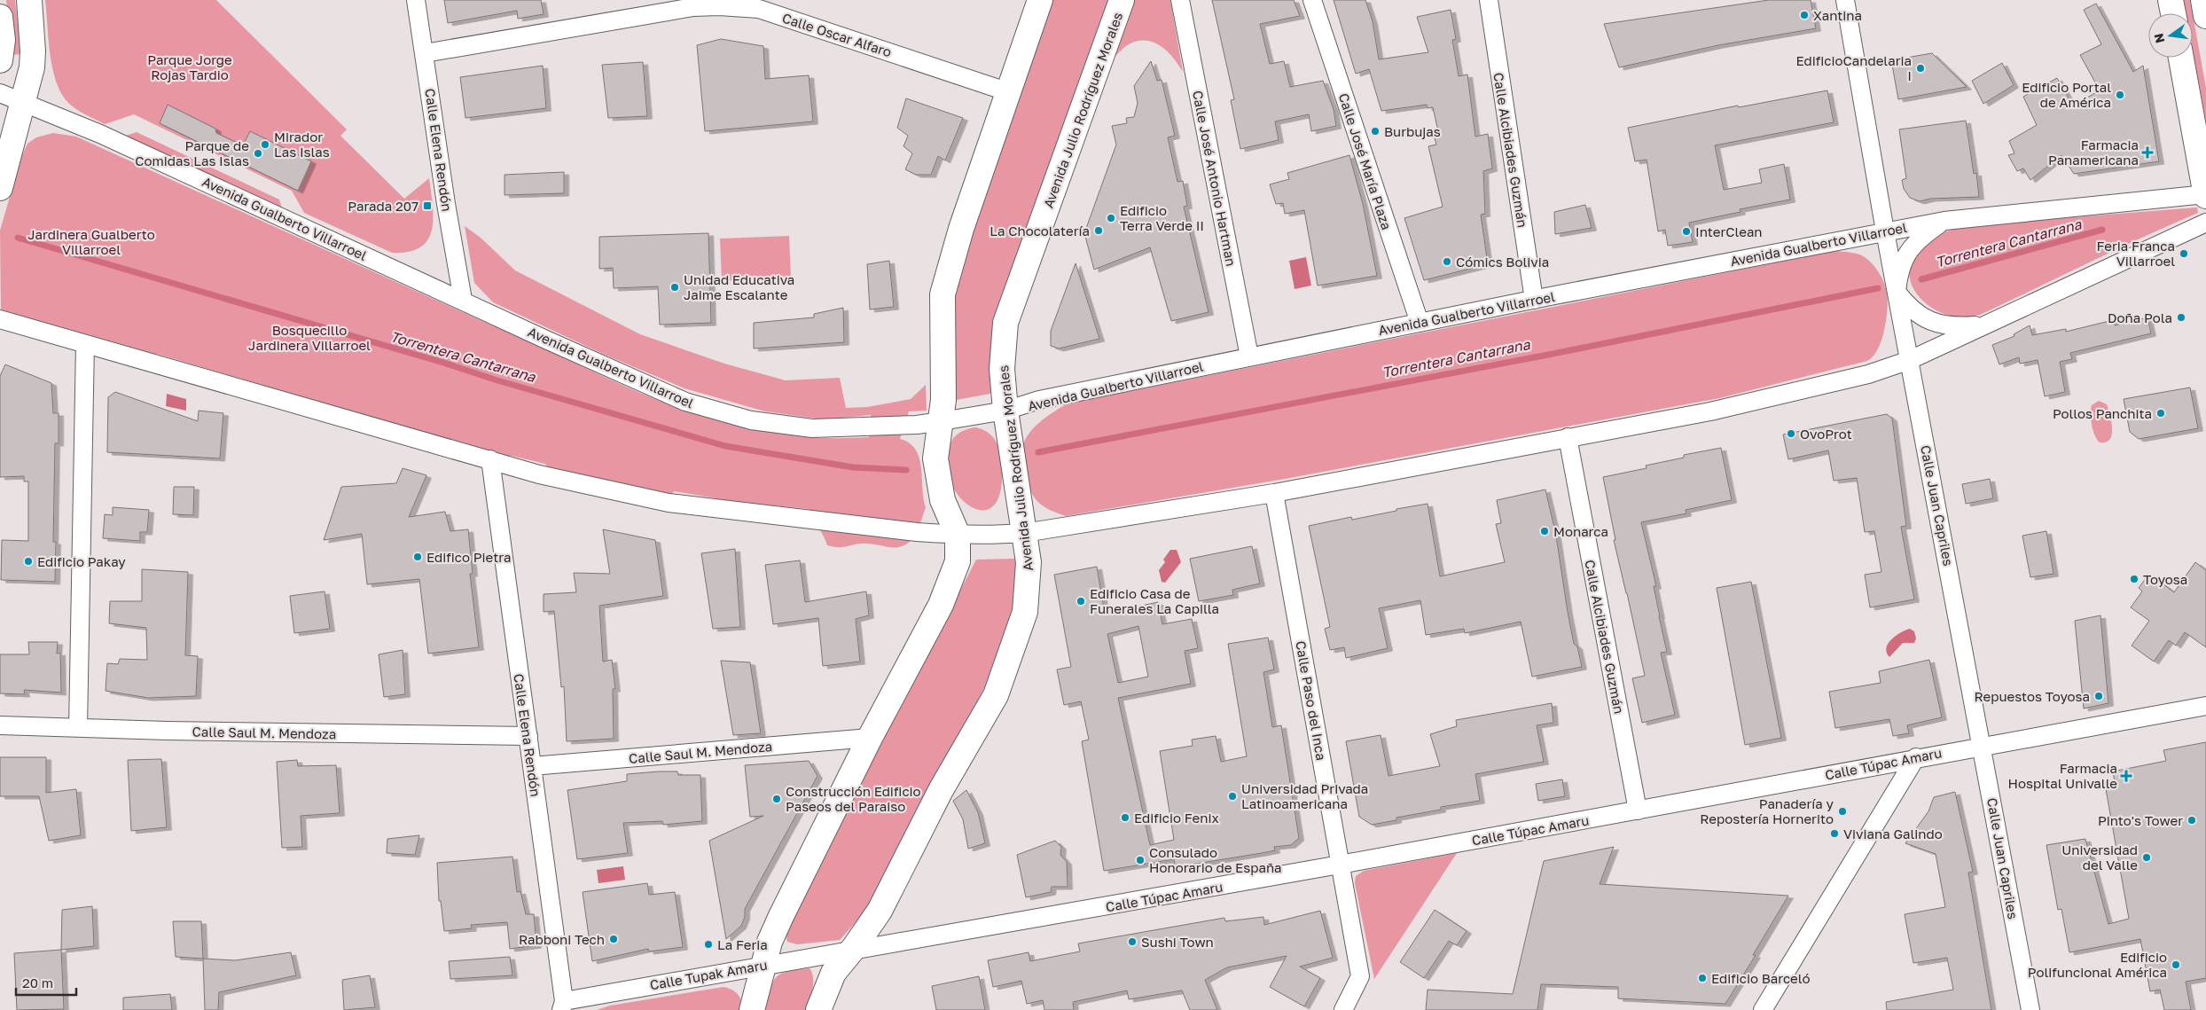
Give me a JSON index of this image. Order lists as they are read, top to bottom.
{
  "streets": {
    "main road": ["Avenida Julio Rodríguez Morales"],
    "street": [
      "Calle Oscar Alfaro",
      "Calle Elena Rendón",
      "Calle Alcibiades Guzmán",
      "Calle José María Plaza",
      "Calle José Antonio Hartman",
      "Avenida Gualberto Villarroel",
      "Calle Juan Capriles",
      "Calle Paso del Inca",
      "Calle Saul M. Mendoza",
      "Calle Túpac Amaru",
      "Calle Tupak Amaru"
    ]
  },
  "crossings": [
    ["Calle Oscar Alfaro", "Calle Elena Rendón"],
    ["Avenida Julio Rodríguez Morales", "Avenida Gualberto Villarroel"],
    ["Avenida Julio Rodríguez Morales", "Calle Túpac Amaru"],
    ["Avenida Julio Rodríguez Morales", "Calle Tupak Amaru"],
    ["Calle Elena Rendón", "Avenida Gualberto Villarroel"],
    ["Calle Elena Rendón", "Calle Saul M. Mendoza"],
    ["Calle Elena Rendón", "Calle Tupak Amaru"],
    ["Calle Alcibiades Guzmán", "Avenida Gualberto Villarroel"],
    ["Calle Alcibiades Guzmán", "Calle Túpac Amaru"],
    ["Calle José María Plaza", "Avenida Gualberto Villarroel"],
    ["Calle José Antonio Hartman", "Avenida Gualberto Villarroel"],
    ["Avenida Gualberto Villarroel", "Calle Juan Capriles"],
    ["Calle Juan Capriles", "Calle Túpac Amaru"],
    ["Calle Paso del Inca", "Calle Túpac Amaru"],
    ["Calle Túpac Amaru", "Calle Tupak Amaru"]
  ],
  "water": ["Torrentera Cantarrana"],
  "parks": ["Parque Jorge Rojas Tardio", "Jardinera Gualberto Villarroel", "Bosquecillo Jardinera Villarroel"],
  "places": {
    "other": [
      "Xantina",
      "EdificioCandelaria I",
      "Edificio Portal de América",
      "Burbujas",
      "Mirador Las Islas",
      "Parque de Comidas Las Islas",
      "Edificio Terra Verde II",
      "La Chocolatería",
      "InterClean",
      "Feria Franca Villarroel",
      "Cómics Bolivia",
      "Unidad Educativa Jaime Escalante",
      "Doña Pola",
      "Pollos Panchita",
      "OvoProt",
      "Monarca",
      "Edifico Pietra",
      "Edificio Pakay",
      "Toyosa",
      "Edificio Casa de Funerales La Capilla",
      "Repuestos Toyosa",
      "Universidad Privada Latinoamericana",
      "Construcción Edificio Paseos del Paraiso",
      "Panadería y Repostería Hornerito",
      "Edificio Fenix",
      "Pinto's Tower",
      "Viviana Galindo",
      "Universidad del Valle",
      "Consulado Honorario de España",
      "Rabboni Tech",
      "Sushi Town",
      "La Feria",
      "Edificio Polifuncional América",
      "Edificio Barceló"
    ],
    "health": ["Farmacia Panamericana", "Farmacia Hospital Univalle"],
    "transit": ["Parada 207"]
  },
  "scale_bar": "20 m",
  "north": "left"
}
